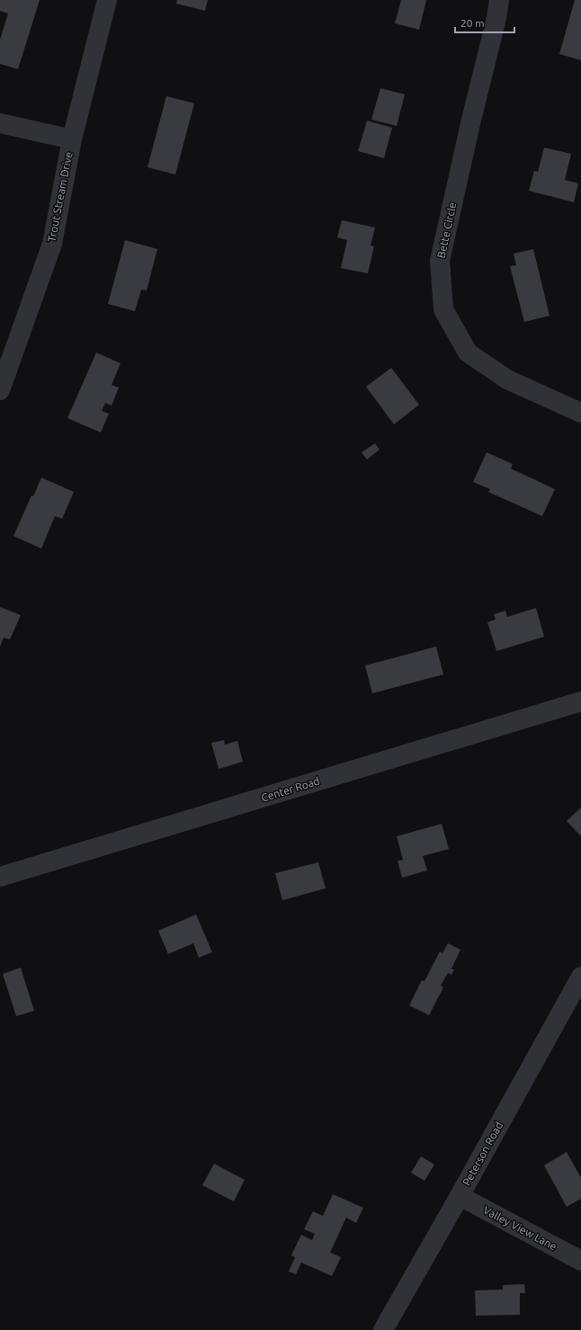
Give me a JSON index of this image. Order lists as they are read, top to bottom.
{
  "streets": {
    "street": [
      "Trout Stream Drive",
      "Bette Circle",
      "Center Road",
      "Peterson Road",
      "Valley View Lane"
    ]
  },
  "crossings": [
    ["Peterson Road", "Valley View Lane"]
  ],
  "scale_bar": "20 m"
}
